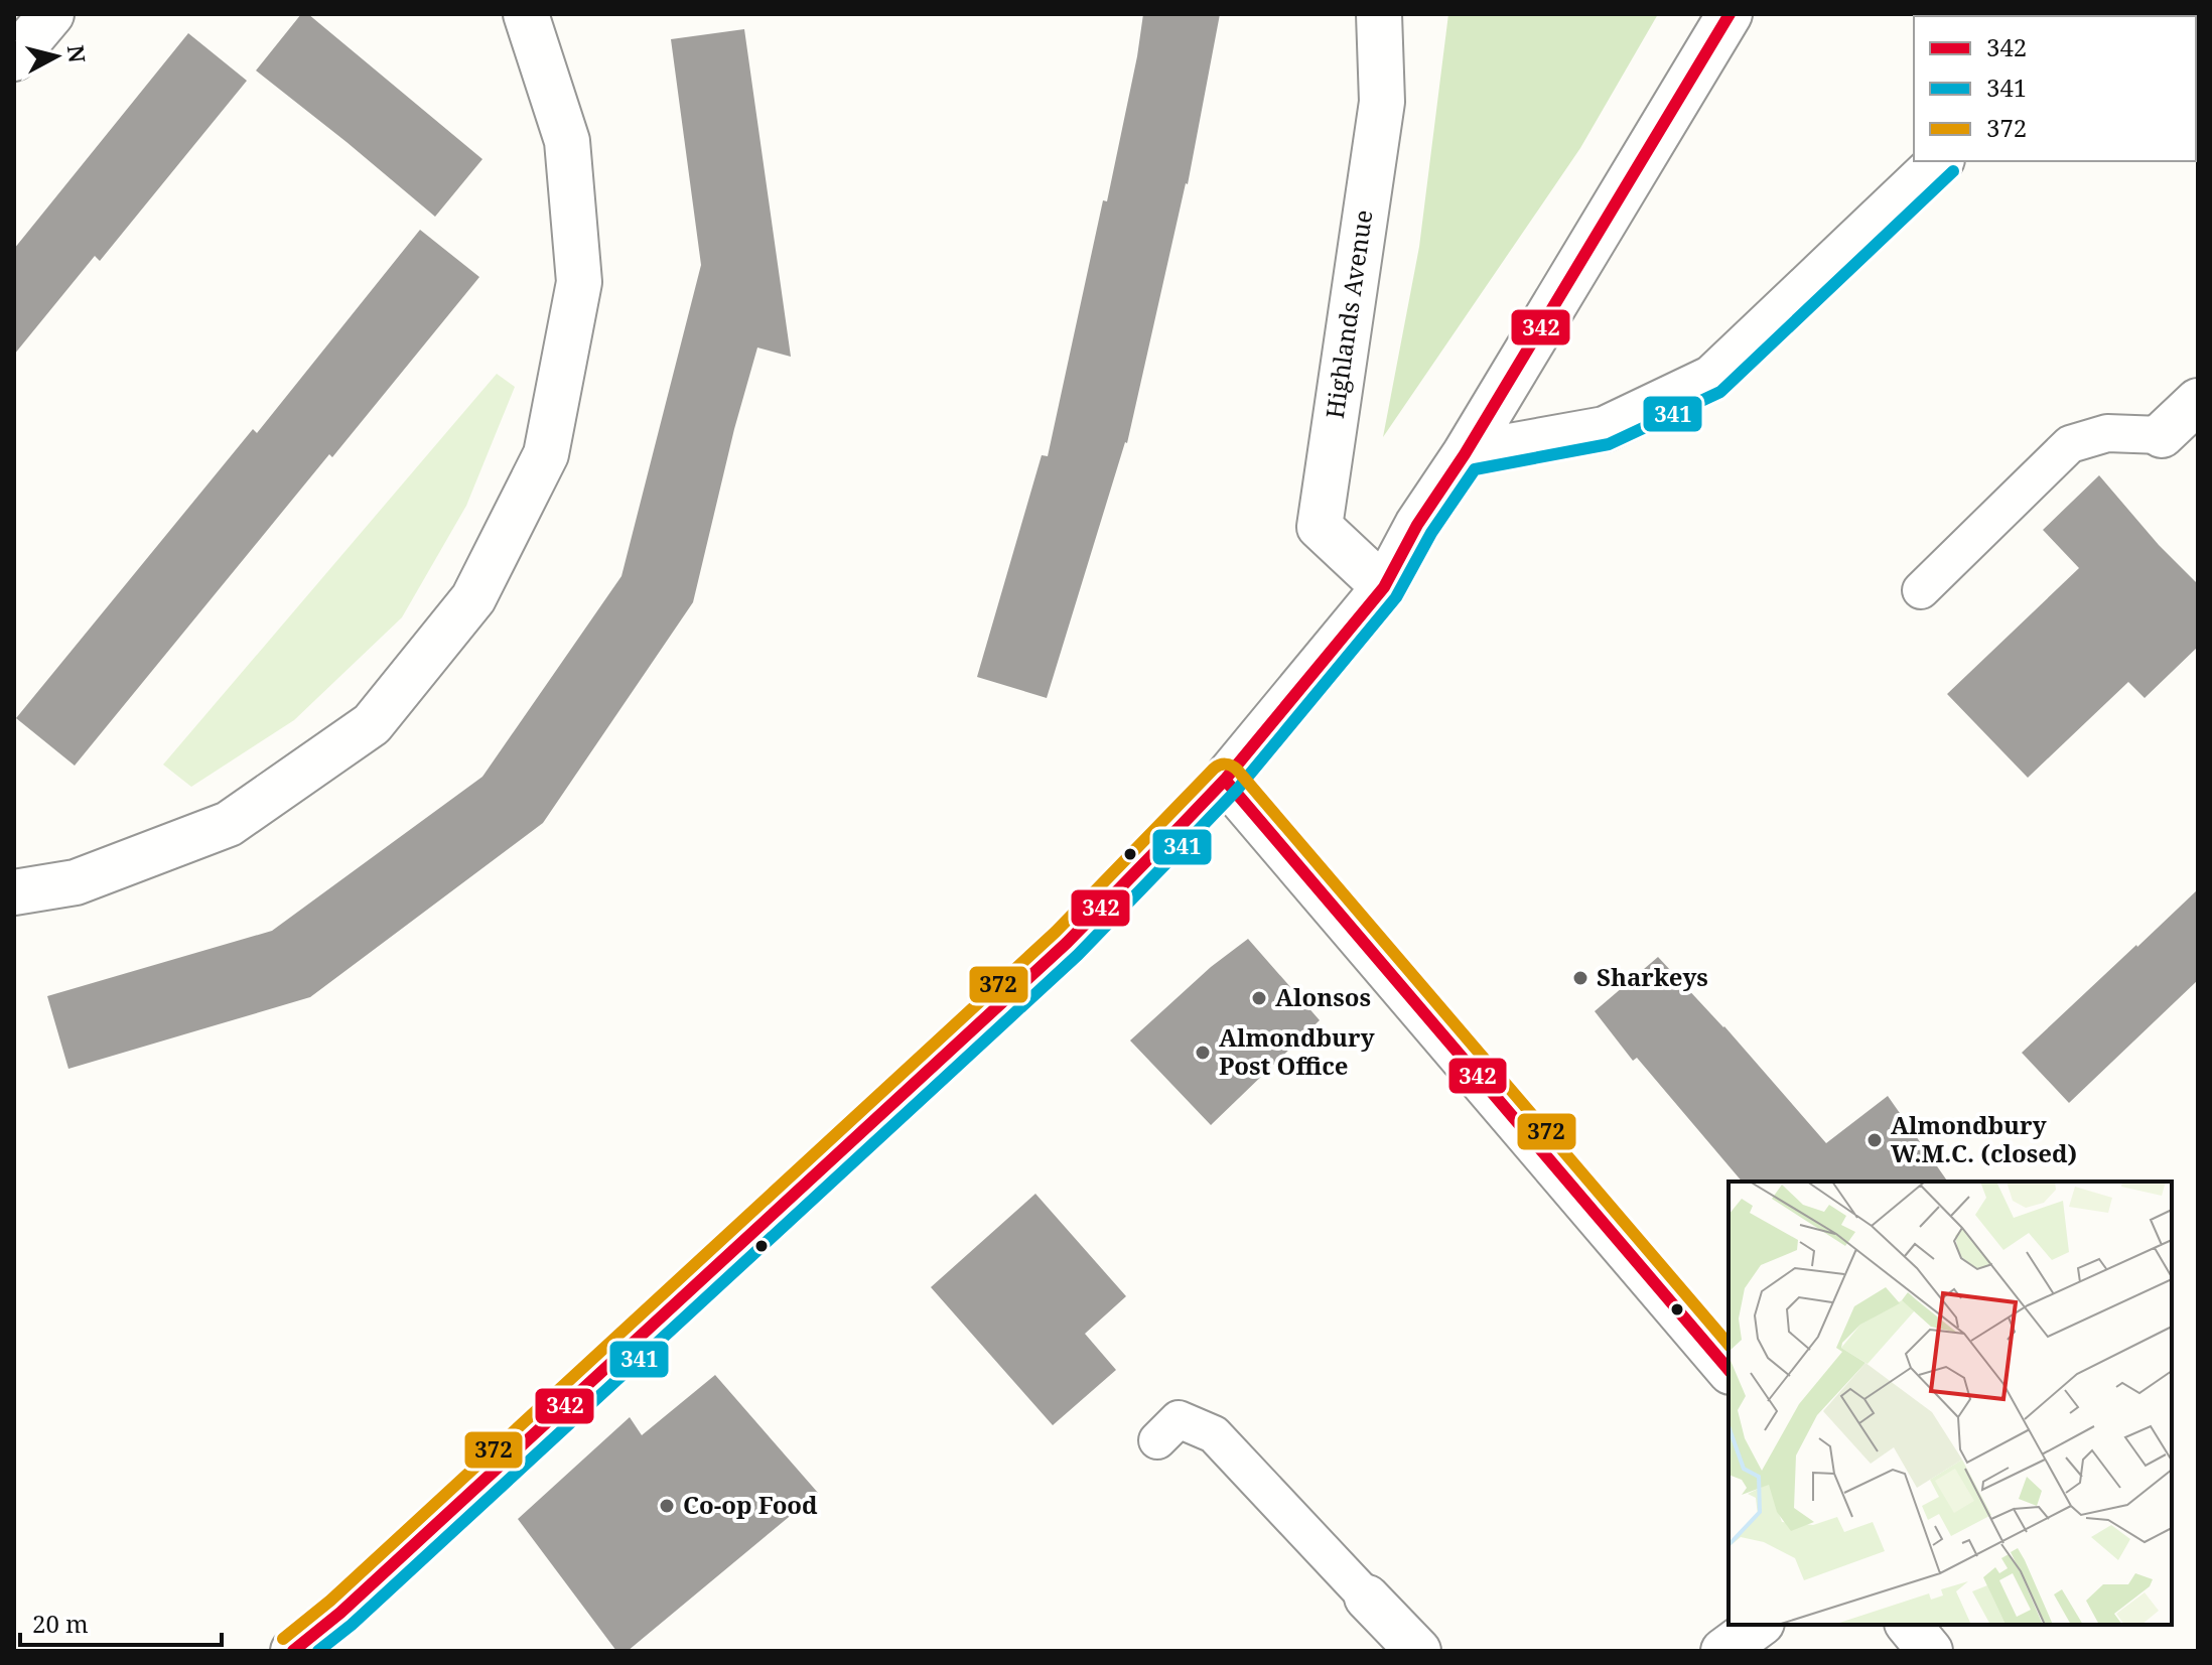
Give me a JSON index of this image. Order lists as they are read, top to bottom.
{
  "streets": {
    "street": ["Highlands Avenue"]
  },
  "places": [
    "Sharkeys",
    "Alonsos",
    "Almondbury Post Office",
    "Almondbury W.M.C. (closed)",
    "Co-op Food"
  ],
  "lines": ["transit line 342", "transit line 341", "transit line 372"],
  "legend": ["342", "341", "372"],
  "scale_bar": "20 m",
  "north": "right"
}
